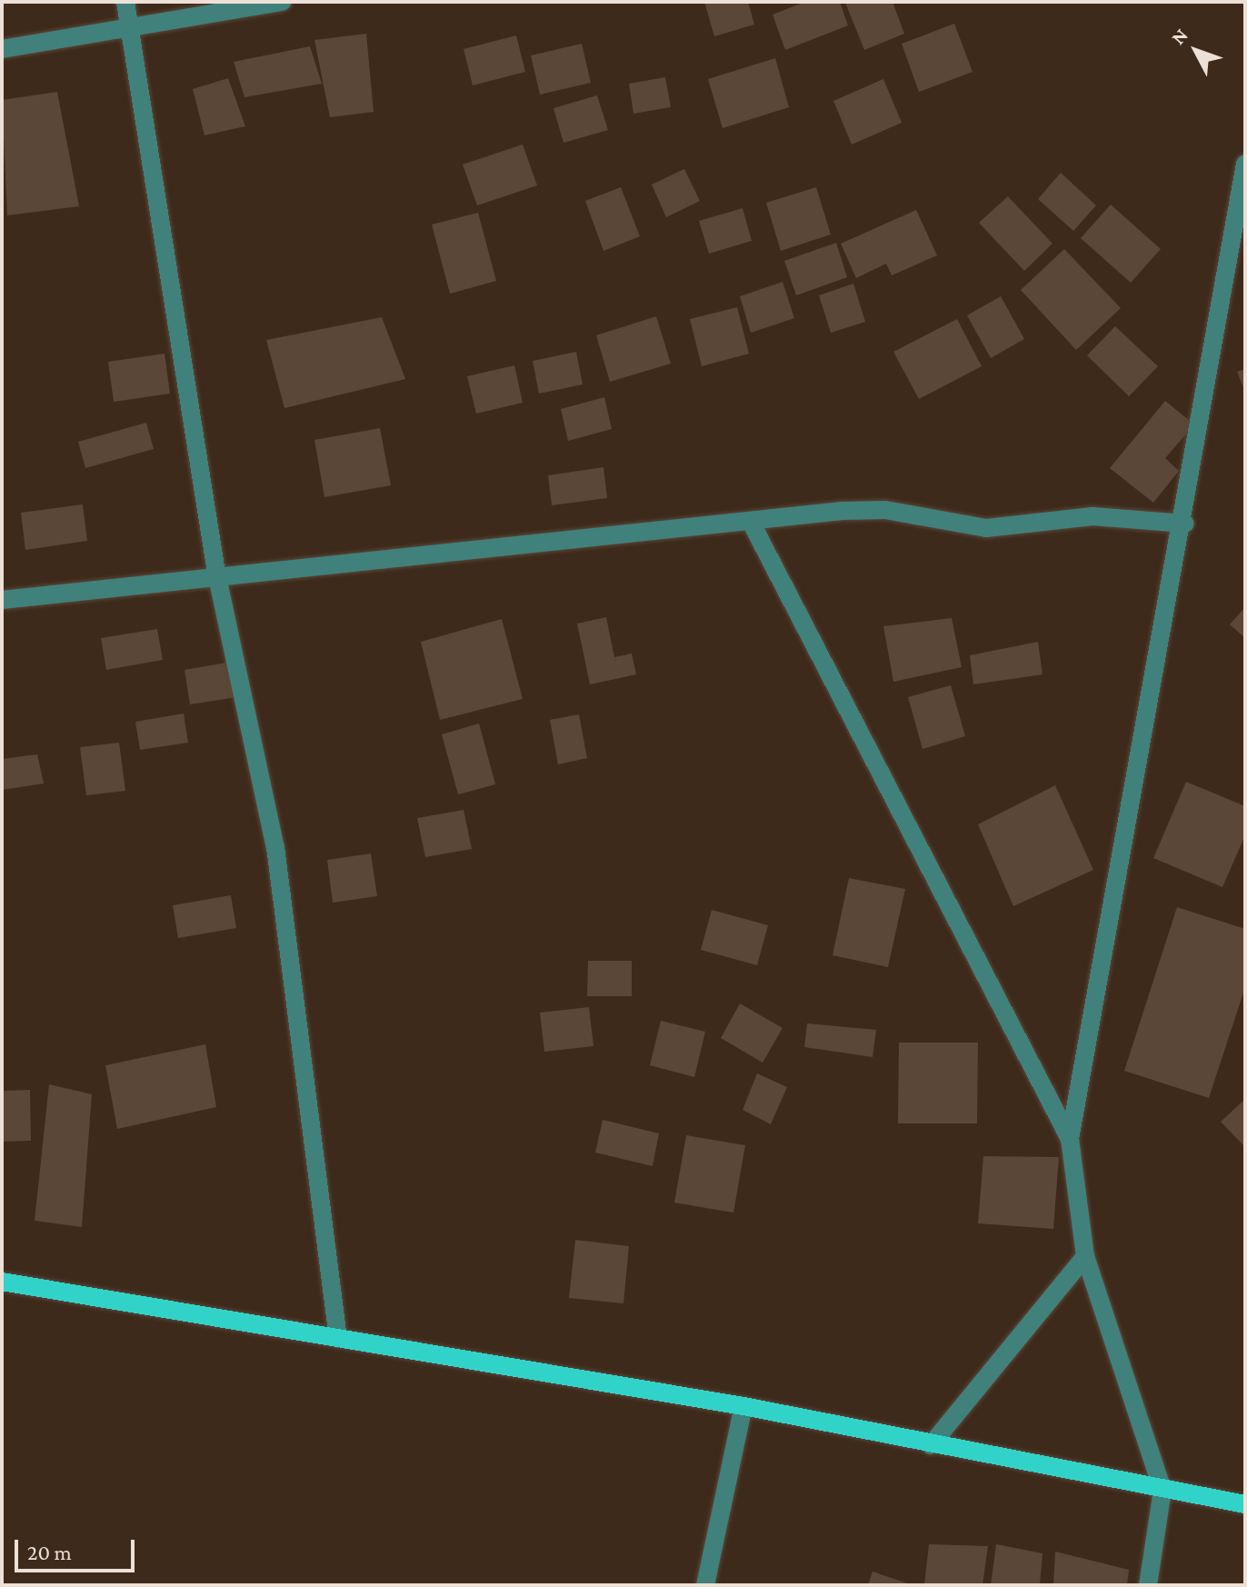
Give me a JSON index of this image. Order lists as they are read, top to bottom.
{
  "scale_bar": "20 m",
  "north": "top left"
}
